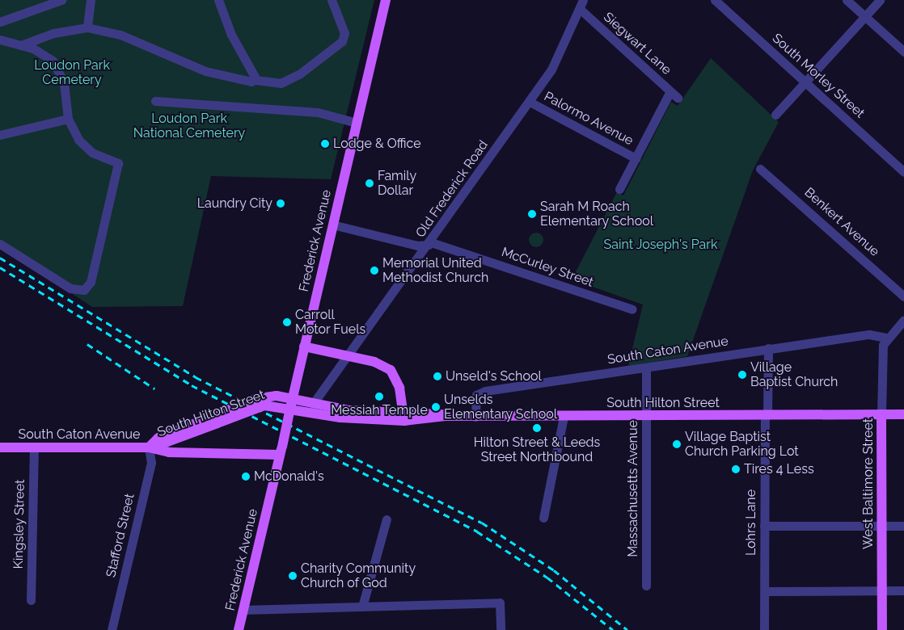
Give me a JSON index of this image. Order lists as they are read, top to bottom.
{
  "streets": {
    "main road": [
      "Frederick Avenue",
      "South Caton Avenue",
      "South Hilton Street",
      "West Baltimore Street"
    ],
    "street": [
      "Siegwart Lane",
      "South Morley Street",
      "Palormo Avenue",
      "Old Frederick Road",
      "Benkert Avenue",
      "McCurley Street",
      "Massachusetts Avenue",
      "Lohrs Lane",
      "Kingsley Street",
      "Stafford Street"
    ]
  },
  "crossings": [
    ["Siegwart Lane", "Old Frederick Road"],
    ["Palormo Avenue", "Old Frederick Road"],
    ["Old Frederick Road", "McCurley Street"],
    ["Old Frederick Road", "South Hilton Street"],
    ["Frederick Avenue", "McCurley Street"],
    ["Frederick Avenue", "South Caton Avenue"],
    ["Frederick Avenue", "South Hilton Street"],
    ["South Caton Avenue", "South Hilton Street"],
    ["South Caton Avenue", "West Baltimore Street"],
    ["South Caton Avenue", "Massachusetts Avenue"],
    ["South Caton Avenue", "Lohrs Lane"],
    ["South Caton Avenue", "Kingsley Street"],
    ["South Caton Avenue", "Stafford Street"],
    ["South Hilton Street", "West Baltimore Street"],
    ["South Hilton Street", "Massachusetts Avenue"],
    ["South Hilton Street", "Lohrs Lane"],
    ["South Hilton Street", "Stafford Street"]
  ],
  "parks": ["Loudon Park Cemetery", "Loudon Park National Cemetery", "Saint Joseph's Park"],
  "places": [
    "Lodge & Office",
    "Family Dollar",
    "Laundry City",
    "Sarah M Roach Elementary School",
    "Memorial United Methodist Church",
    "Carroll Motor Fuels",
    "Village Baptist Church",
    "Unseld's School",
    "Messiah Temple",
    "Unselds Elementary School",
    "Hilton Street & Leeds Street Northbound",
    "Village Baptist Church Parking Lot",
    "Tires 4 Less",
    "McDonald's",
    "Charity Community Church of God"
  ]
}
